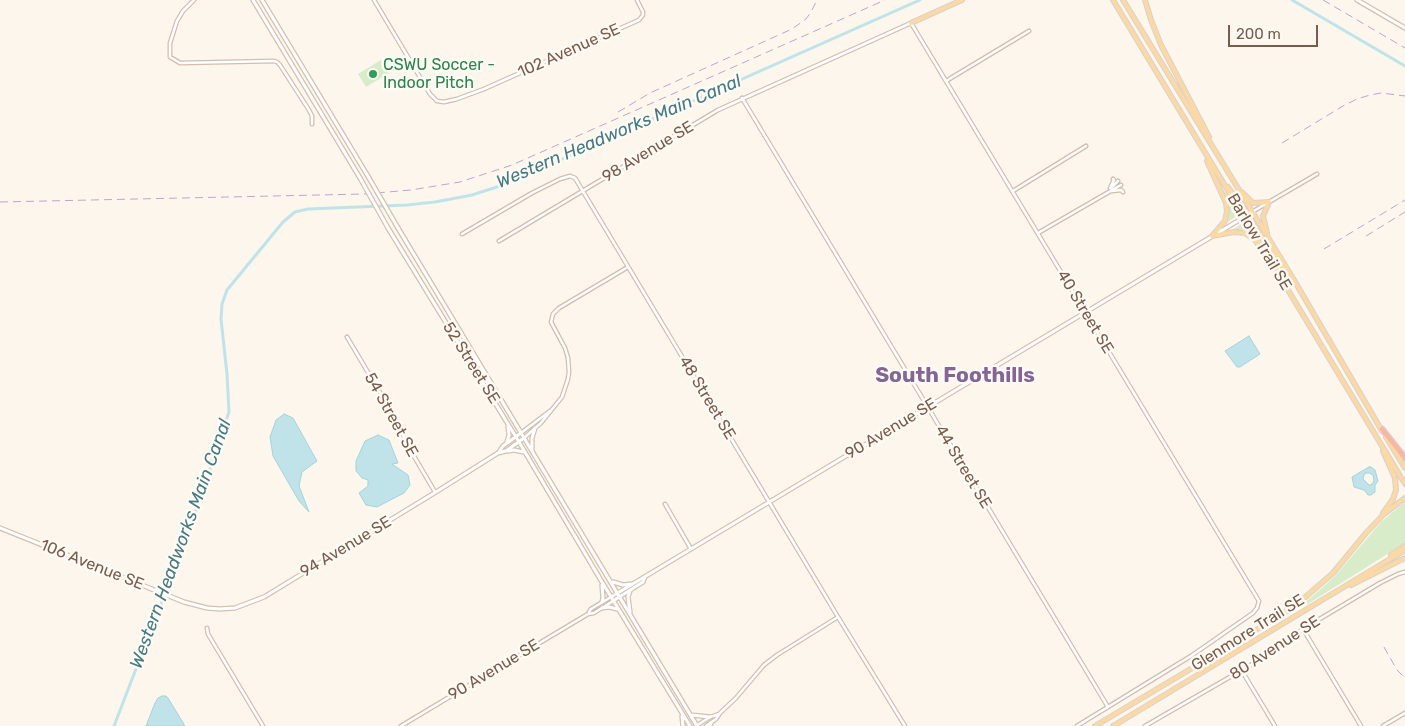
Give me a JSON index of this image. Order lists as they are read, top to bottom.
{
  "streets": {
    "main road": [
      "Barlow Trail SE",
      "52 Street SE",
      "90 Avenue SE",
      "94 Avenue SE",
      "106 Avenue SE",
      "Glenmore Trail SE"
    ],
    "street": [
      "102 Avenue SE",
      "98 Avenue SE",
      "40 Street SE",
      "48 Street SE",
      "54 Street SE",
      "44 Street SE",
      "80 Avenue SE"
    ]
  },
  "crossings": [
    ["98 Avenue SE", "40 Street SE"],
    ["98 Avenue SE", "48 Street SE"],
    ["98 Avenue SE", "44 Street SE"],
    ["Barlow Trail SE", "90 Avenue SE"],
    ["40 Street SE", "90 Avenue SE"],
    ["40 Street SE", "44 Street SE"],
    ["52 Street SE", "90 Avenue SE"],
    ["52 Street SE", "94 Avenue SE"],
    ["48 Street SE", "90 Avenue SE"],
    ["48 Street SE", "94 Avenue SE"],
    ["54 Street SE", "94 Avenue SE"],
    ["90 Avenue SE", "44 Street SE"],
    ["94 Avenue SE", "106 Avenue SE"]
  ],
  "districts": ["South Foothills"],
  "water": ["Western Headworks Main Canal"],
  "places": ["CSWU Soccer - Indoor Pitch"],
  "scale_bar": "200 m"
}
